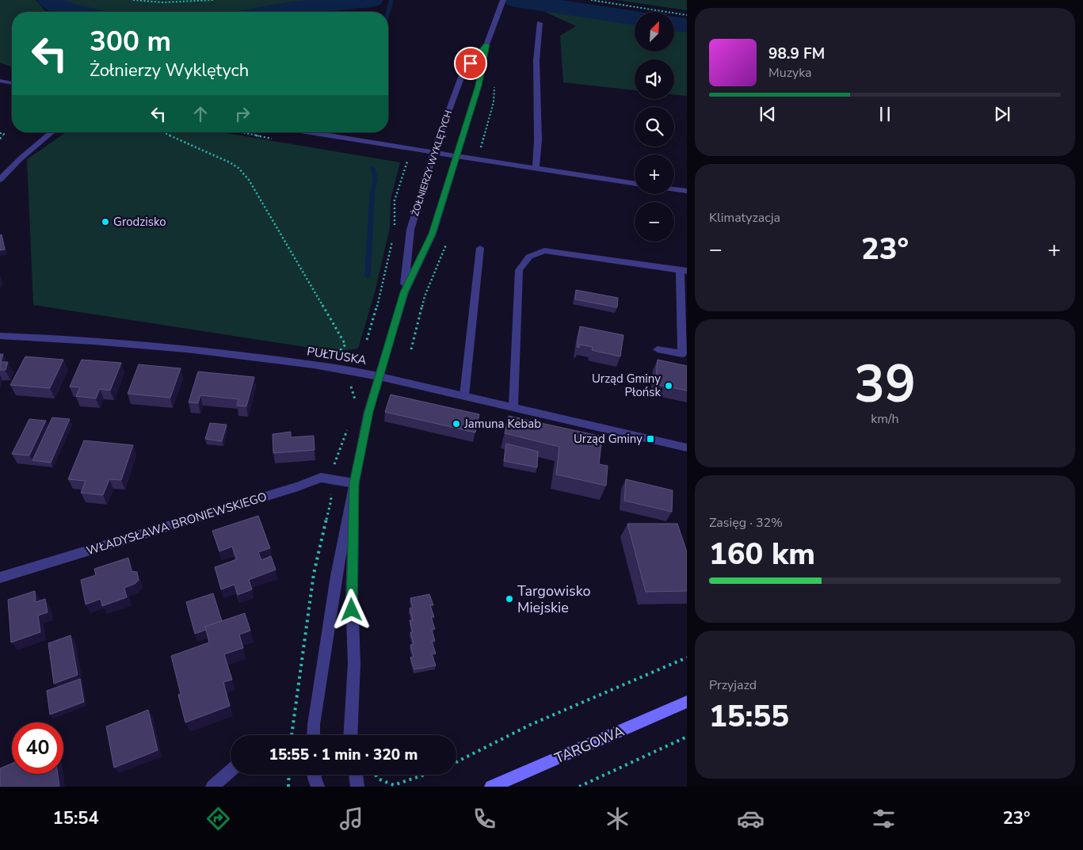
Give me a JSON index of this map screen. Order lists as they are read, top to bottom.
{
  "streets": {
    "main road": ["TARGOWA"],
    "street": ["ŻOŁNIERZY WYKLĘTYCH", "PUŁTUSKA", "WŁADYSŁAWA BRONIEWSKIEGO"]
  },
  "crossings": [
    ["ŻOŁNIERZY WYKLĘTYCH", "PUŁTUSKA"],
    ["ŻOŁNIERZY WYKLĘTYCH", "WŁADYSŁAWA BRONIEWSKIEGO"]
  ],
  "places": {
    "other": [
      "Grodzisko",
      "Urząd Gminy Płońsk",
      "Jamuna Kebab",
      "Targowisko Miejskie"
    ],
    "transit": ["Urząd Gminy"]
  },
  "north": "top right",
  "page": {
    "map_buttons": ["+", "−"],
    "turn": ["300 m", "Żołnierzy Wyklętych"],
    "song": ["98.9 FM", "Muzyka"],
    "tile": [
      "Klimatyzacja",
      ["39", "km/h"],
      ["Zasięg · 32%", "160 km"],
      ["Przyjazd", "15:55"]
    ],
    "heat": ["−", "23°", "+"],
    "limit": "40",
    "trip": "15:55 · 1 min · 320 m",
    "tabs": ["15:54", "23°"]
  }
}
